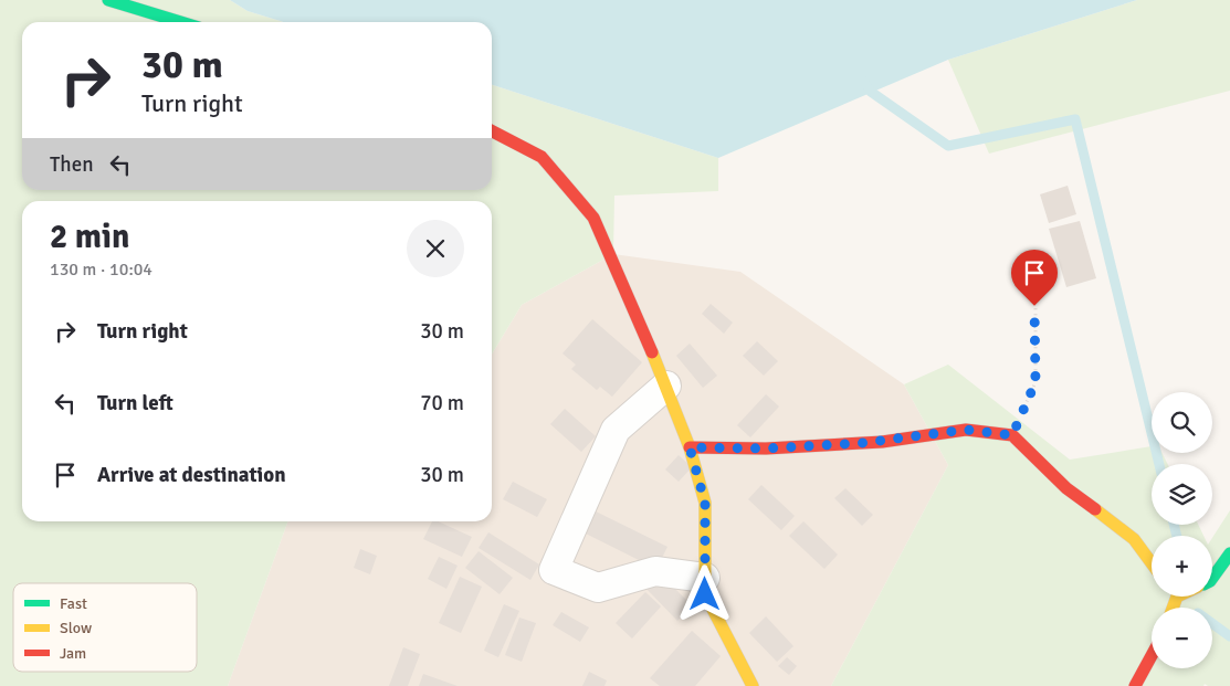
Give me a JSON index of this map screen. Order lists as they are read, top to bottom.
{
  "legend": ["Fast", "Slow", "Jam"],
  "page": {
    "turn": ["30 m", "Turn right"],
    "then": "Then",
    "heading": ["2 min", "130 m · 10:04"],
    "list": [
      {
        "name": "Turn right",
        "value": "30 m"
      },
      {
        "name": "Turn left",
        "value": "70 m"
      },
      {
        "name": "Arrive at destination",
        "value": "30 m"
      }
    ],
    "map_buttons": ["+", "−"]
  }
}
